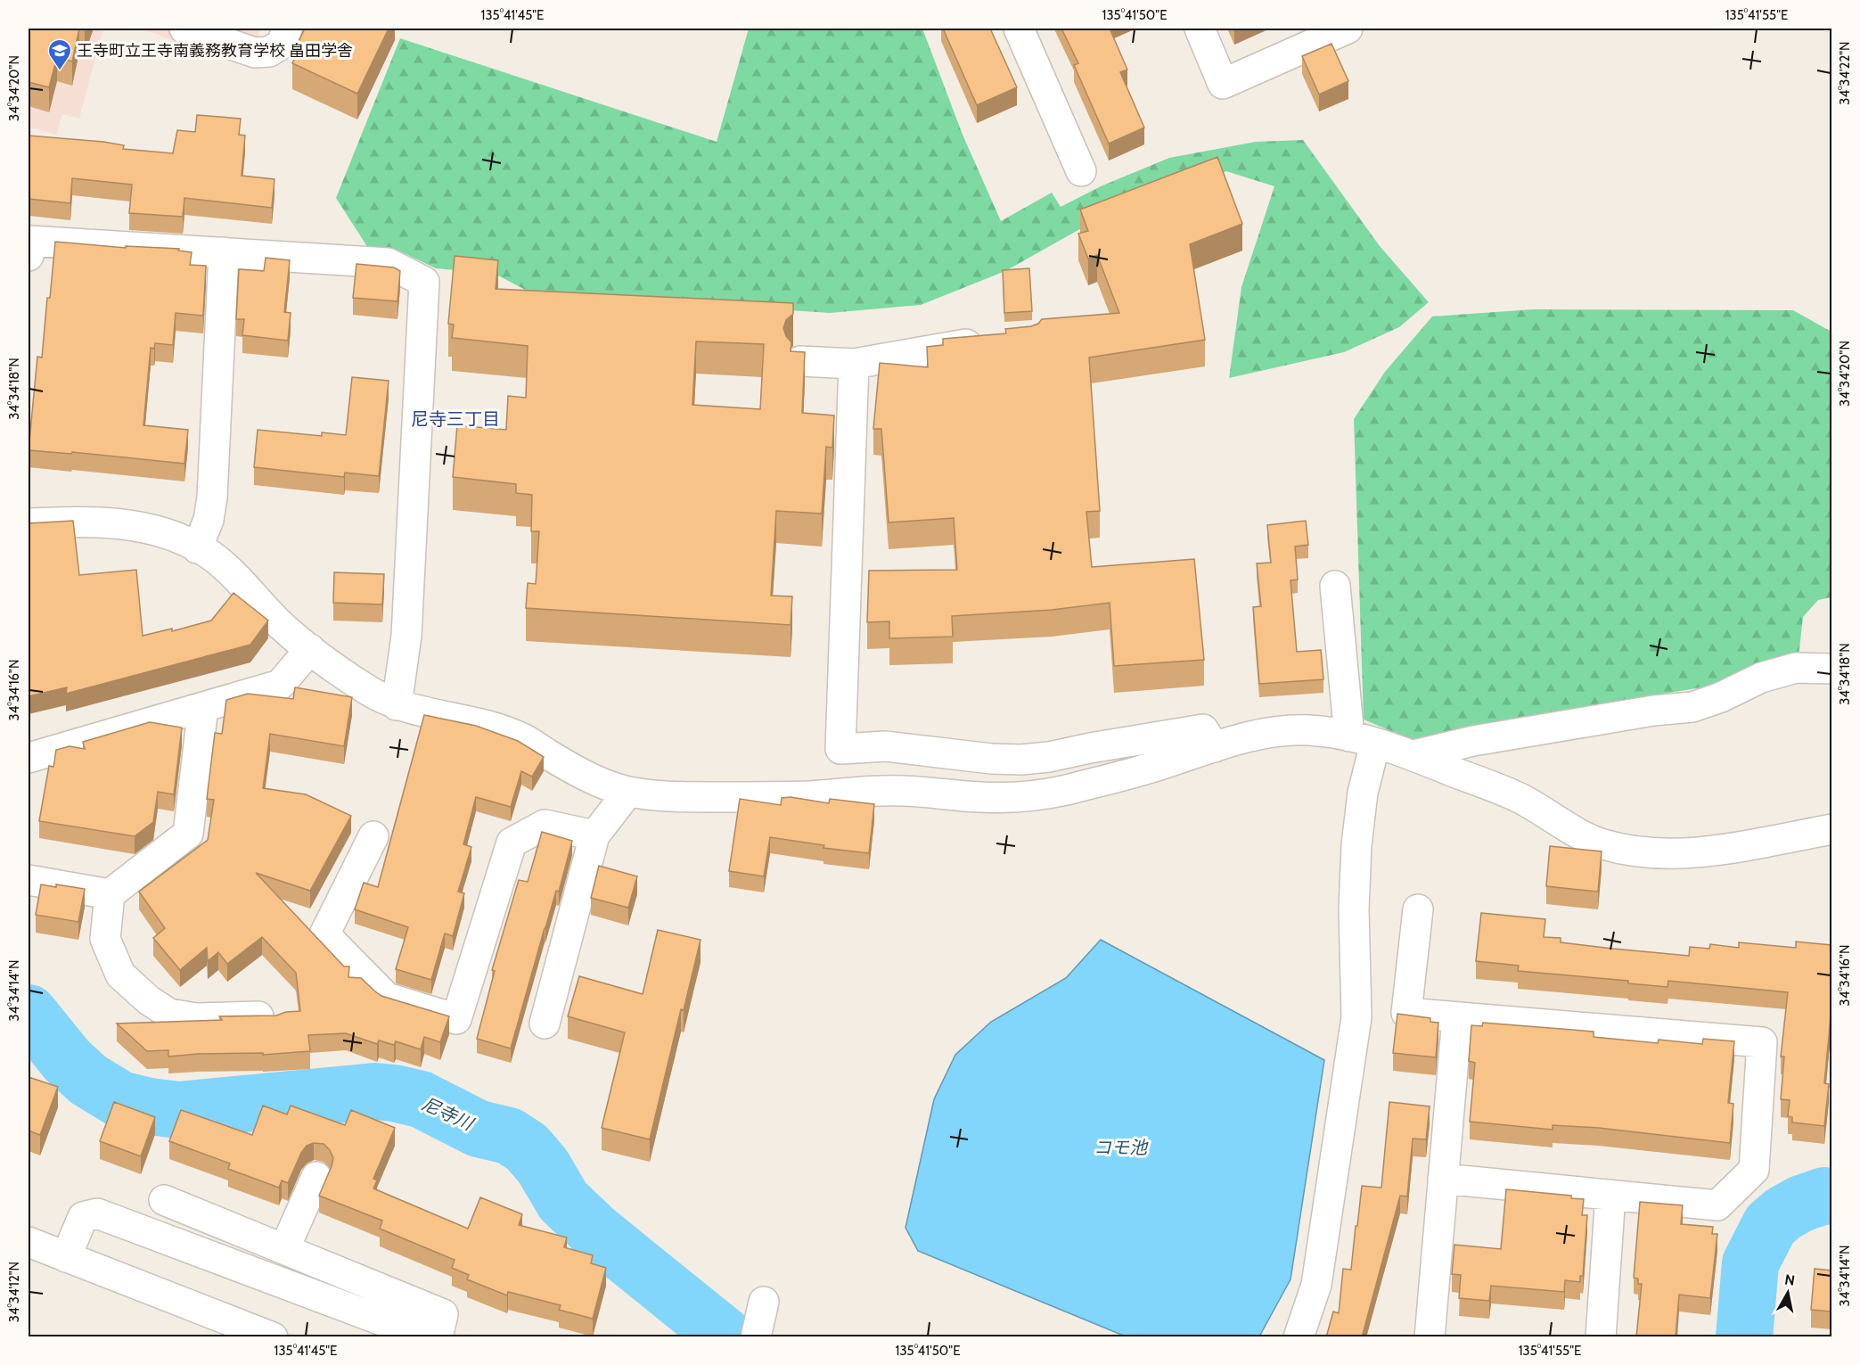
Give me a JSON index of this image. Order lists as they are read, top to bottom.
{
  "districts": ["尼寺三丁目"],
  "water": ["尼寺川", "コモ池"],
  "places": {
    "school or university": ["王寺町立王寺南義務教育学校 畠田学舎"]
  },
  "north": "top",
  "coordinates": [
    "135°41'45\"E",
    "135°41'50\"E",
    "135°41'55\"E",
    "34°34'22\"N",
    "34°34'20\"N",
    "34°34'18\"N",
    "34°34'16\"N",
    "34°34'14\"N",
    "34°34'12\"N"
  ]
}
